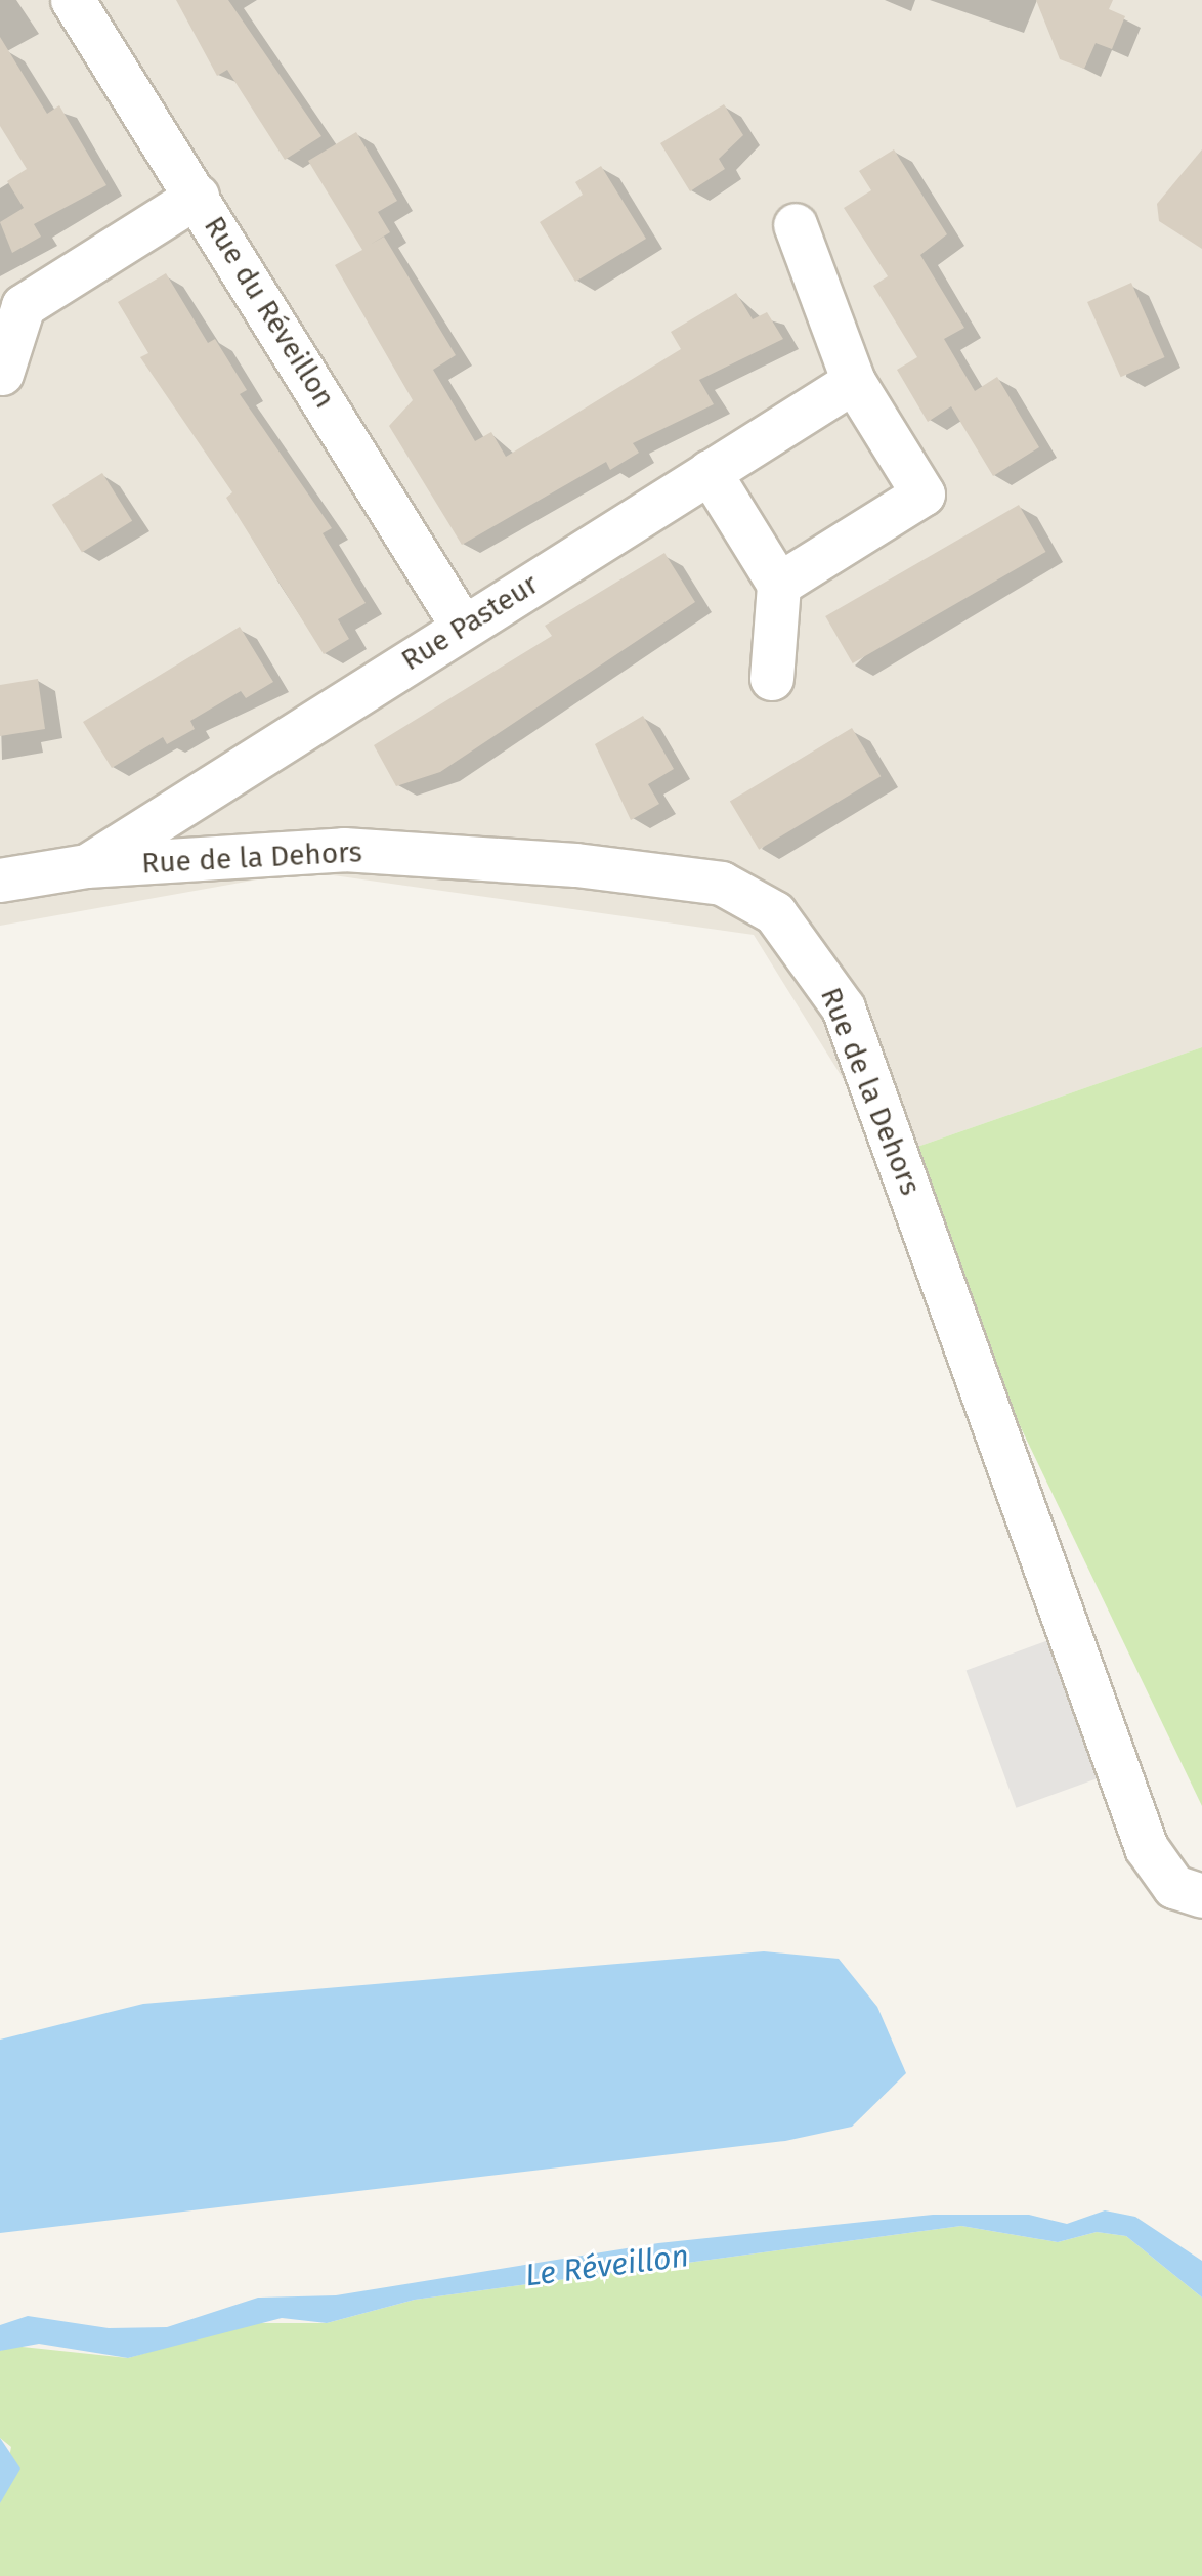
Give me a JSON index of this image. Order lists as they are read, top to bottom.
{
  "streets": {
    "street": ["Rue du Réveillon", "Rue Pasteur", "Rue de la Dehors"]
  },
  "crossings": [
    ["Rue du Réveillon", "Rue Pasteur"],
    ["Rue Pasteur", "Rue de la Dehors"]
  ],
  "water": ["Le Réveillon"]
}
